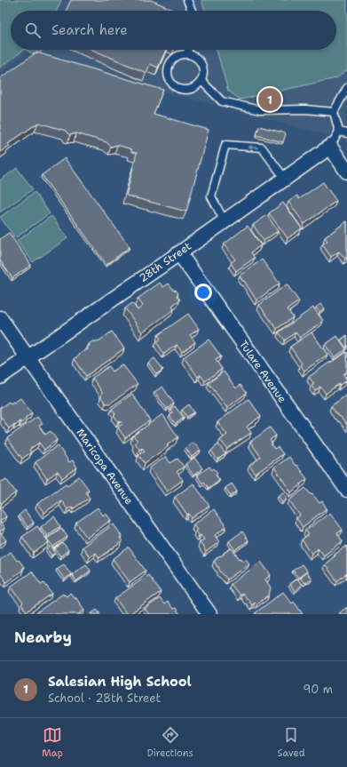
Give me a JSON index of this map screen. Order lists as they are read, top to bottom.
{
  "streets": {
    "street": ["28th Street", "Tulare Avenue", "Maricopa Avenue"]
  },
  "crossings": [
    ["28th Street", "Tulare Avenue"],
    ["28th Street", "Maricopa Avenue"]
  ],
  "page": {
    "search": "Search here",
    "pins": "1",
    "heading": "Nearby",
    "list": [
      {
        "mark": "1",
        "name": "Salesian High School",
        "note": "School · 28th Street",
        "value": "90 m"
      }
    ],
    "nav": ["Map", "Directions", "Saved"]
  }
}
